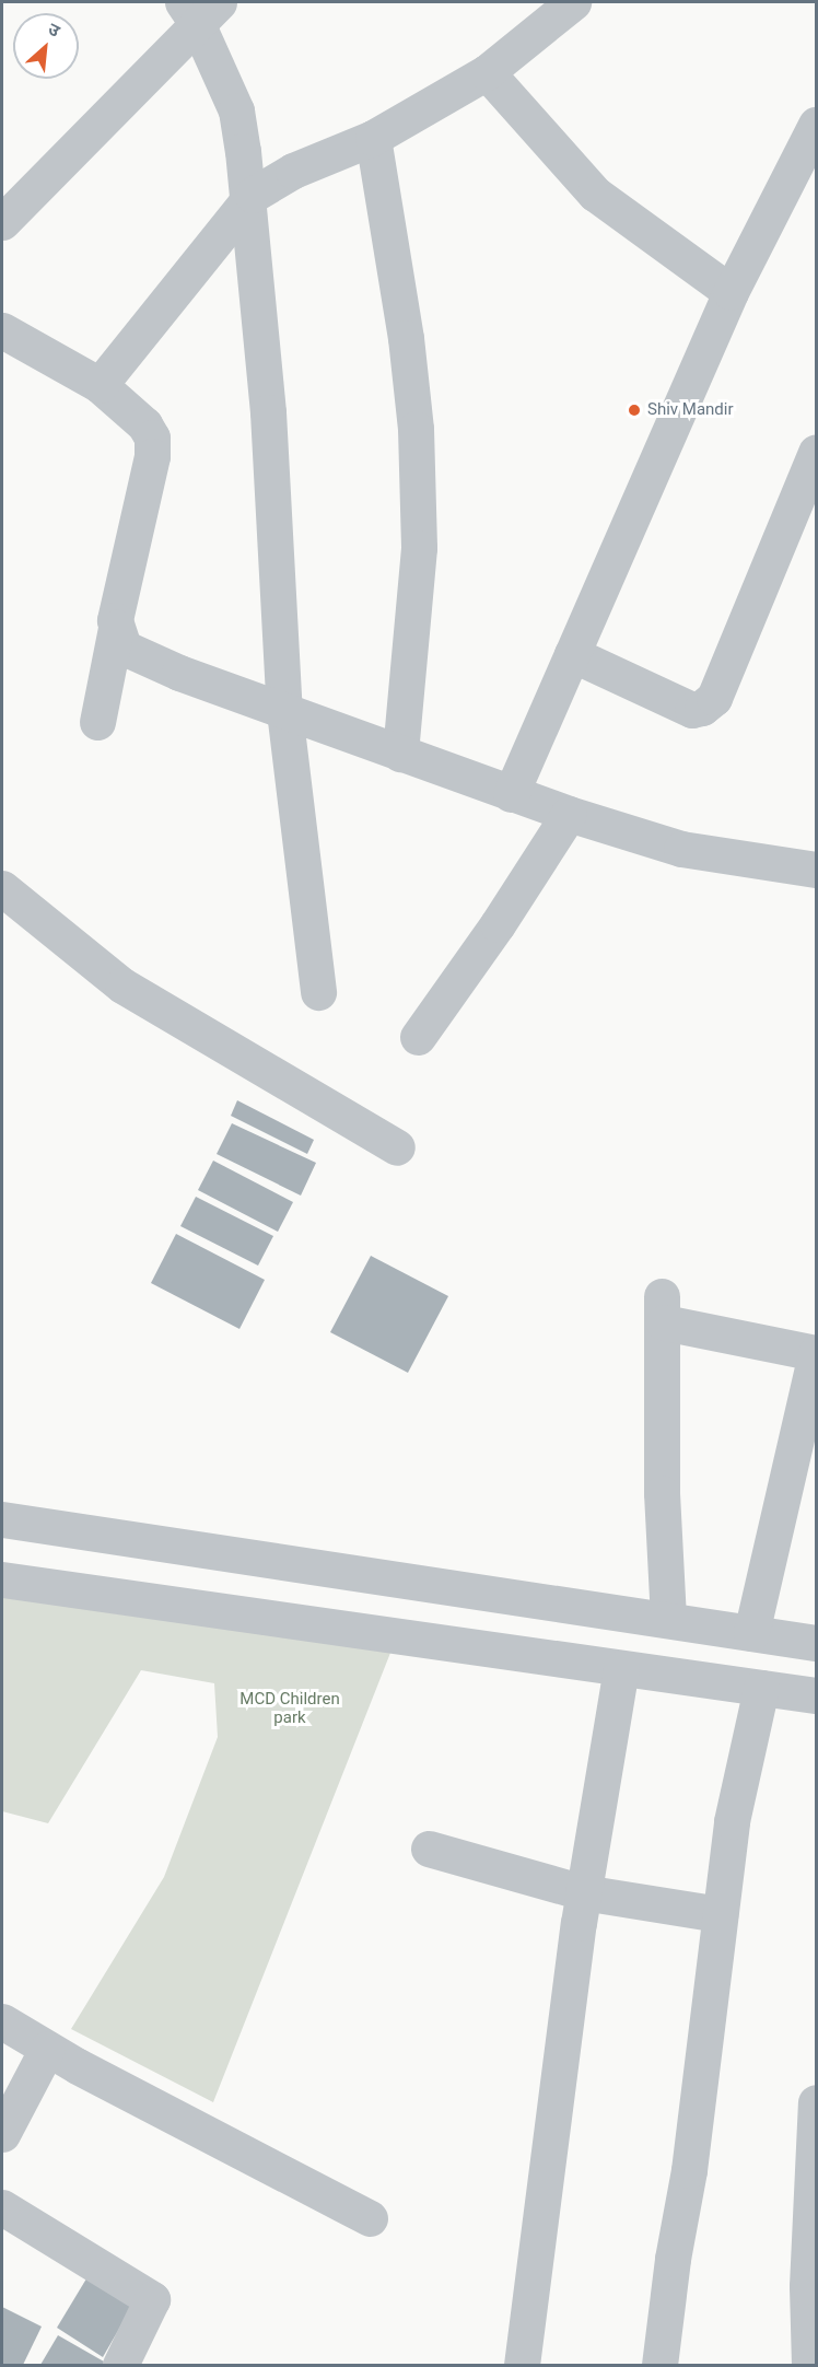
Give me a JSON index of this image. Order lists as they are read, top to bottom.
{
  "parks": ["MCD Children park"],
  "places": ["Shiv Mandir"],
  "north": "top right"
}
